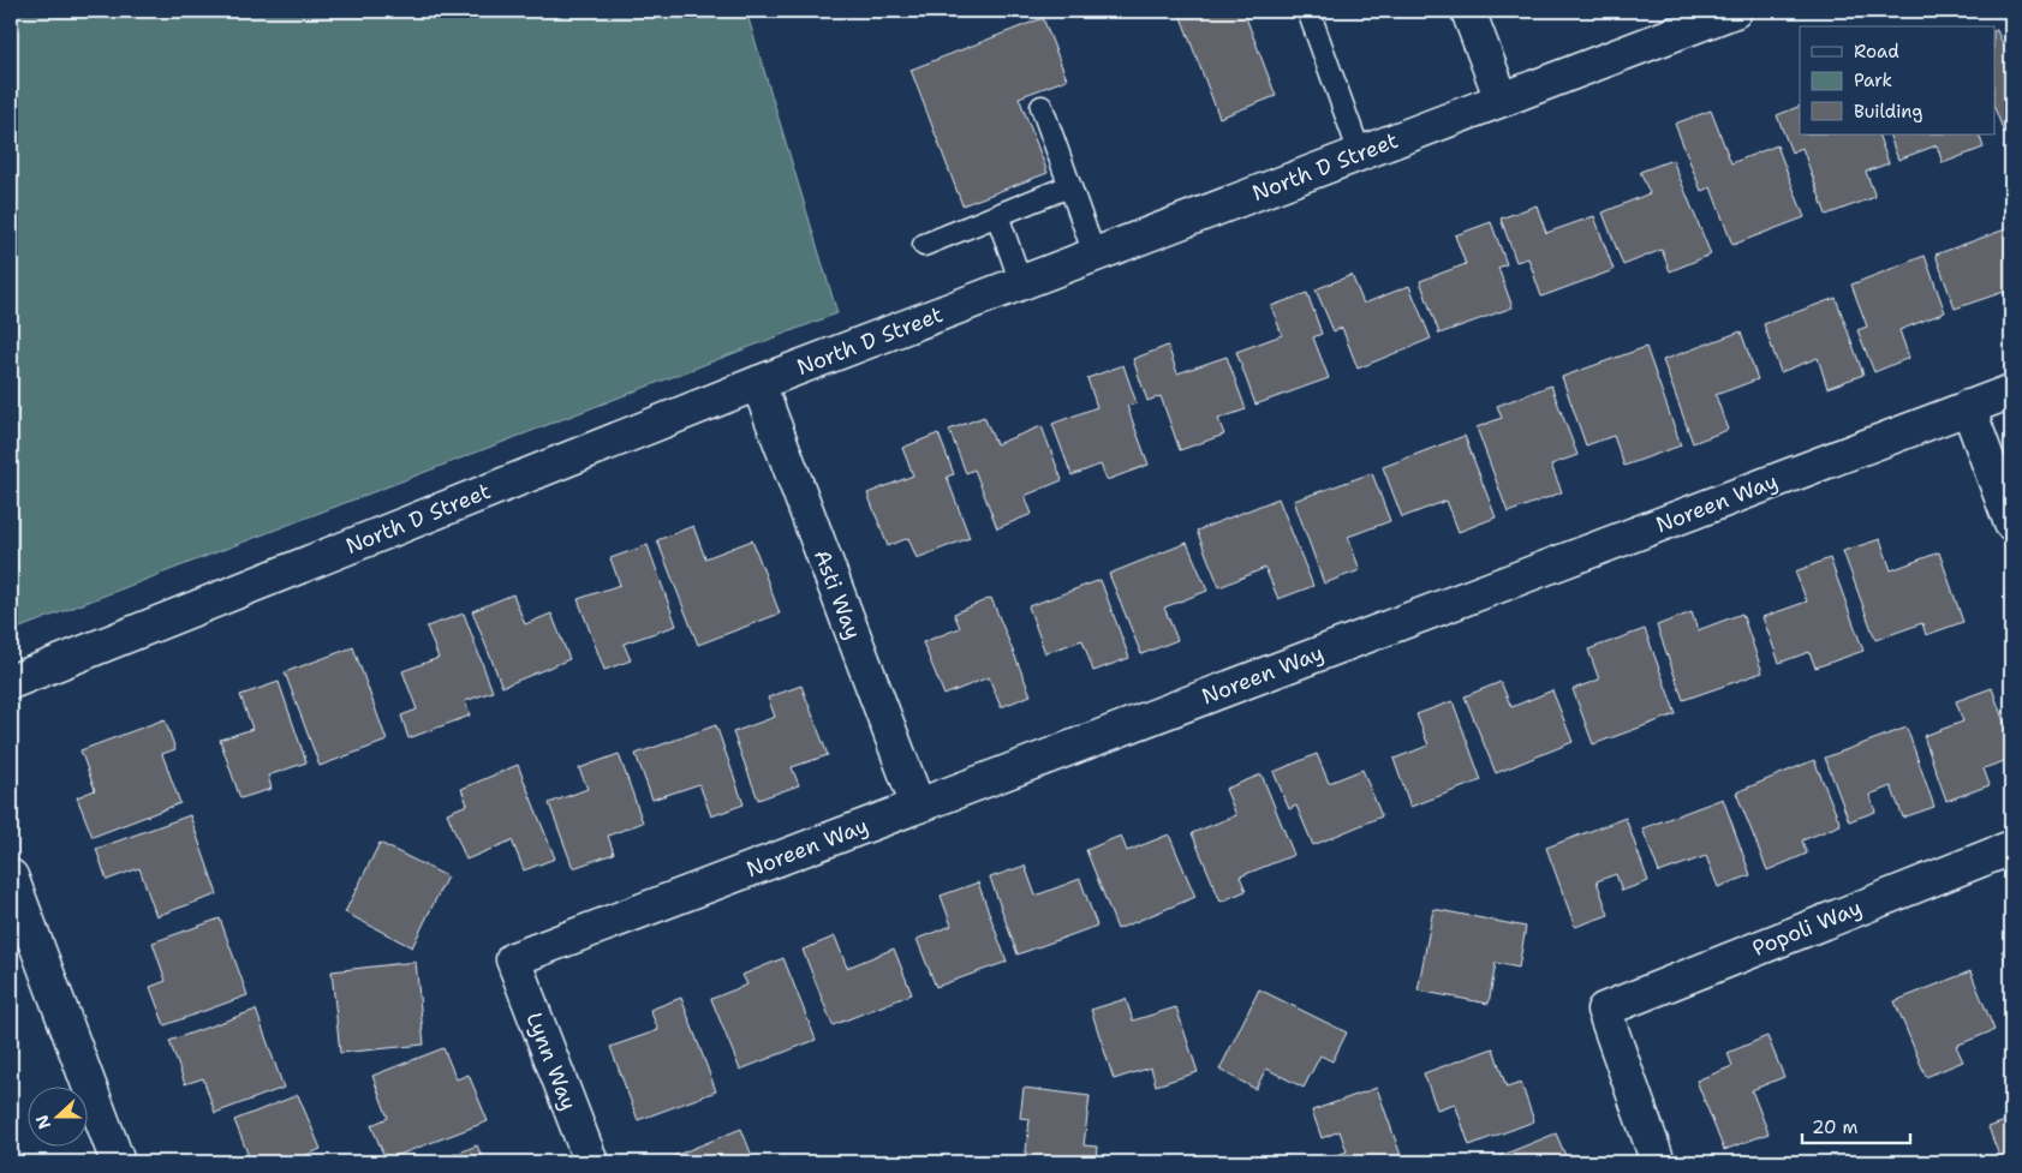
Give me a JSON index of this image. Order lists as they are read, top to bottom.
{
  "streets": {
    "street": [
      "North D Street",
      "Noreen Way",
      "Asti Way",
      "Popoli Way",
      "Lynn Way"
    ]
  },
  "crossings": [
    ["North D Street", "Asti Way"],
    ["Noreen Way", "Asti Way"],
    ["Noreen Way", "Lynn Way"]
  ],
  "legend": ["Road", "Park", "Building"],
  "scale_bar": "20 m",
  "north": "left"
}
